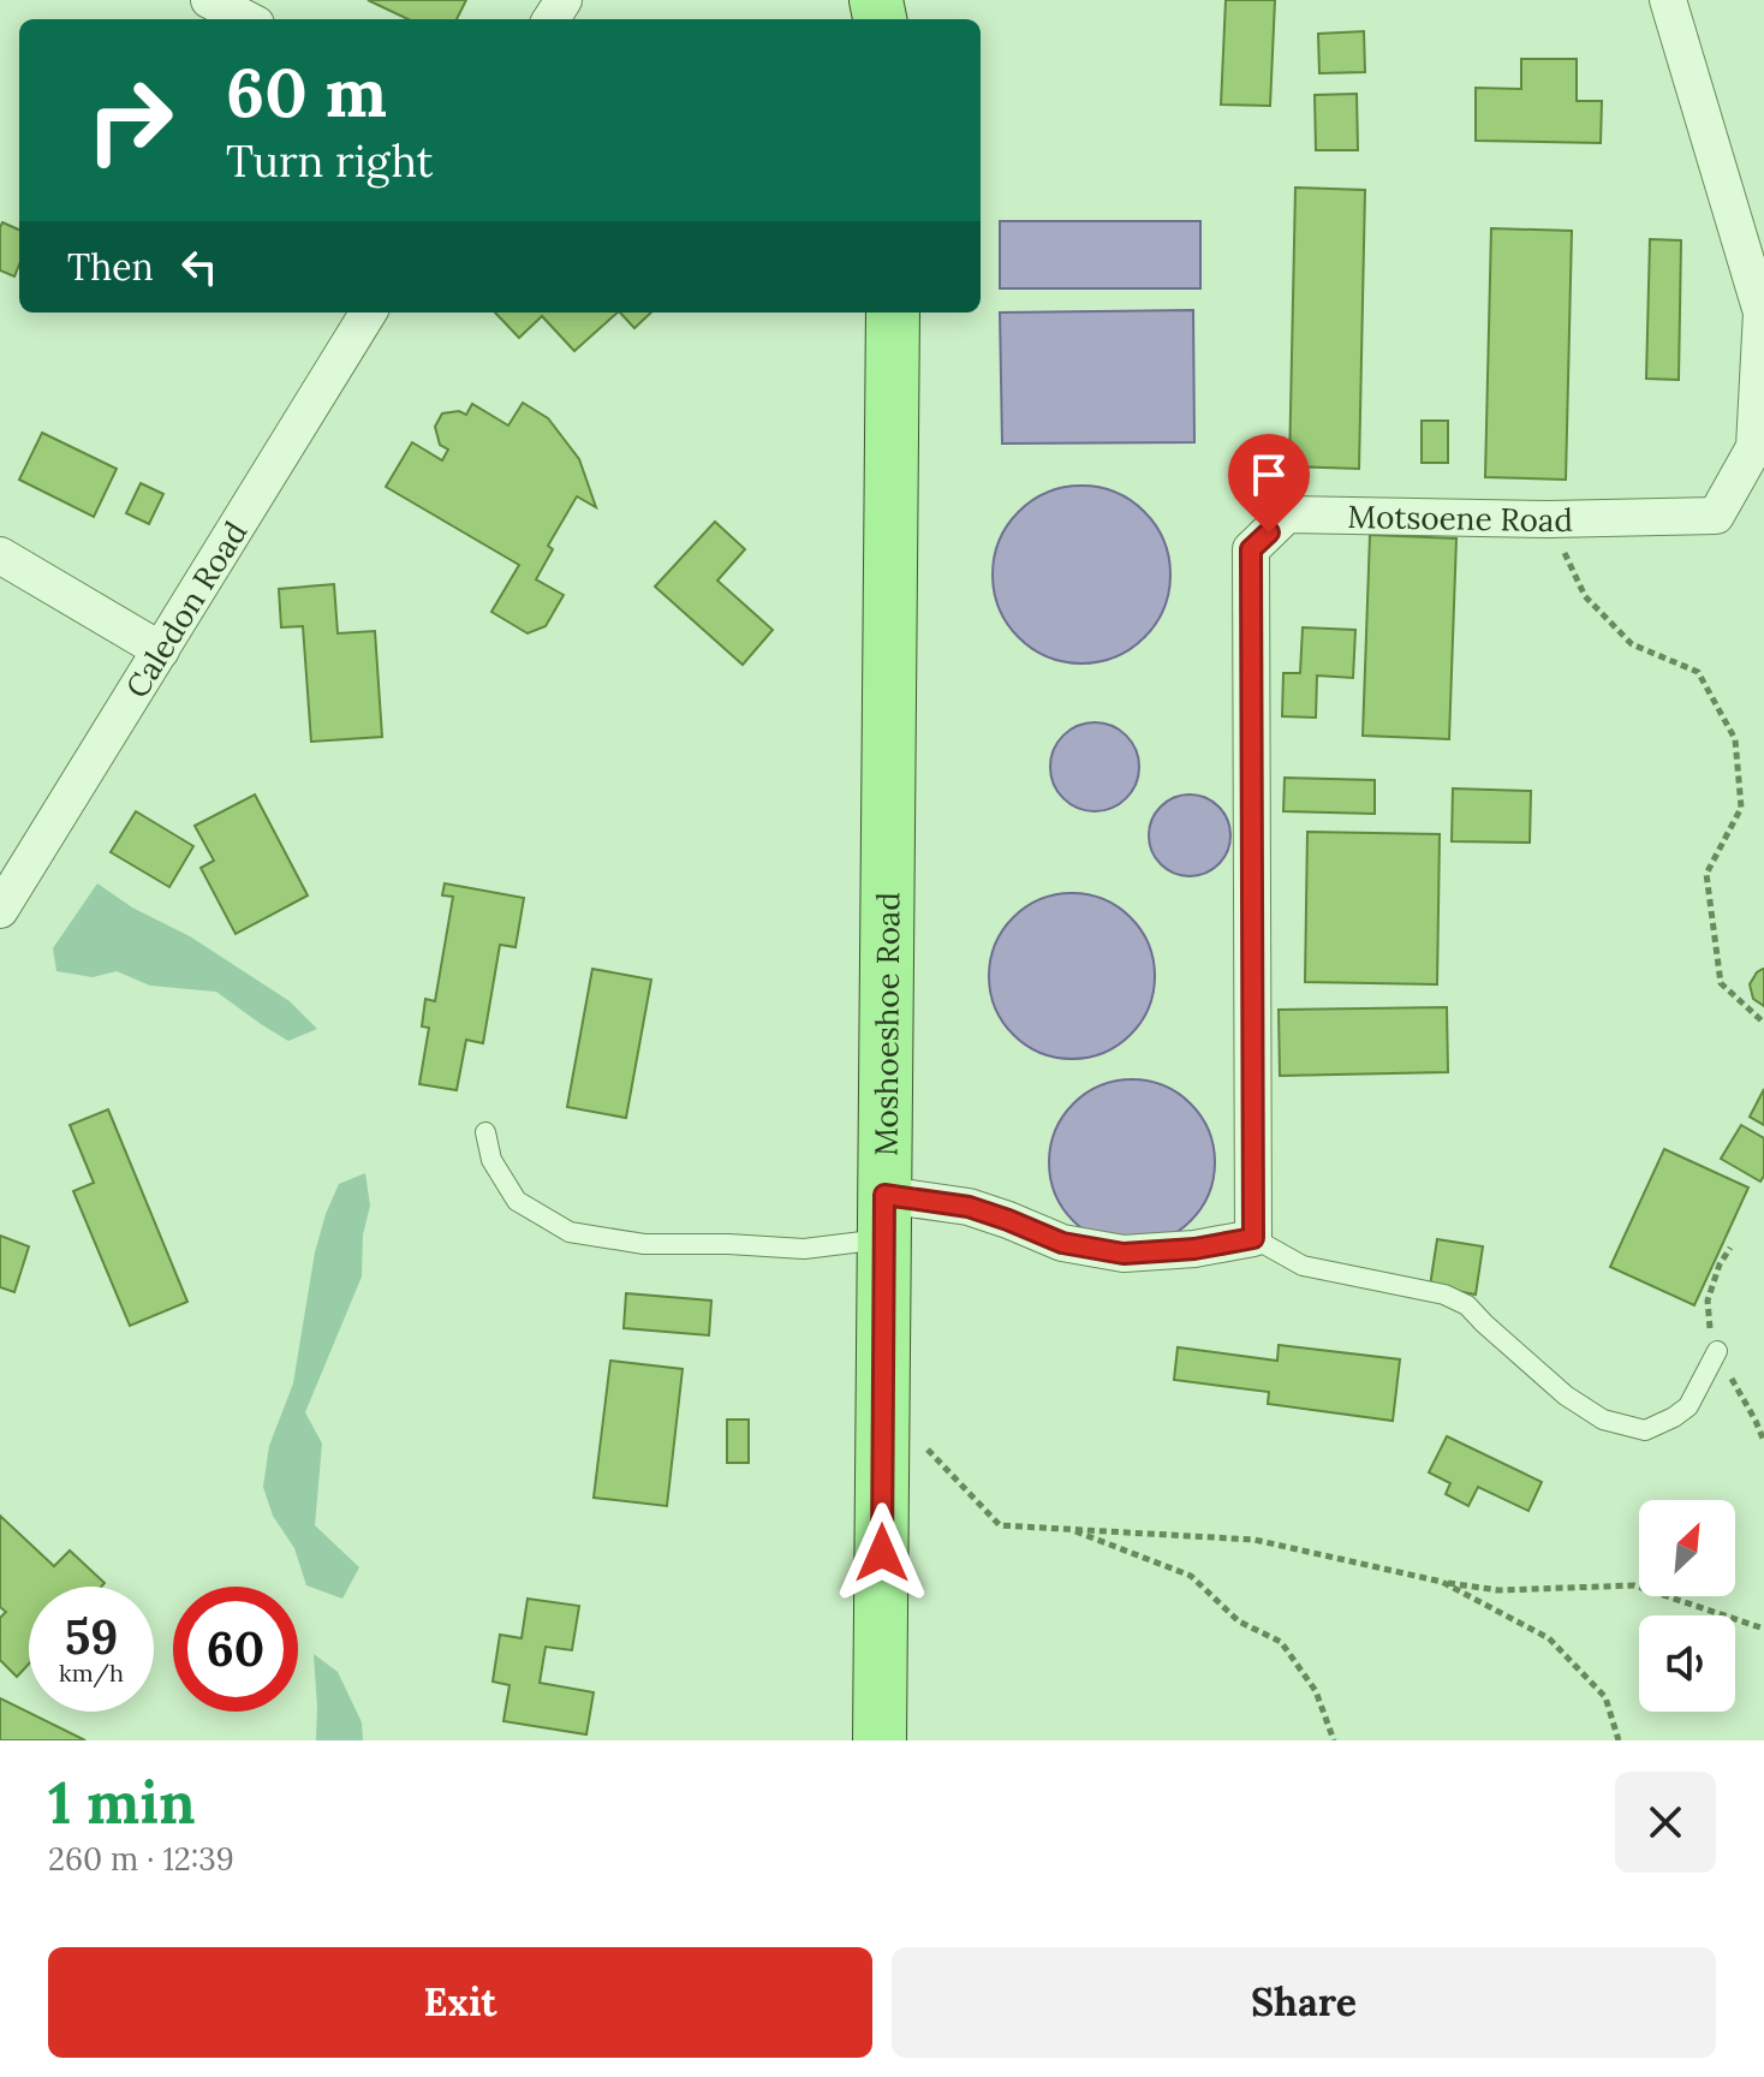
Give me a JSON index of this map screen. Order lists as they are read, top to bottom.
{
  "streets": {
    "main road": ["Moshoeshoe Road"],
    "street": ["Motsoene Road", "Caledon Road"]
  },
  "north": "top right",
  "page": {
    "turn": ["60 m", "Turn right"],
    "then": "Then",
    "speed": "59 km/h",
    "limit": "60",
    "heading": ["1 min", "260 m · 12:39"],
    "buttons": ["Exit", "Share"]
  }
}
